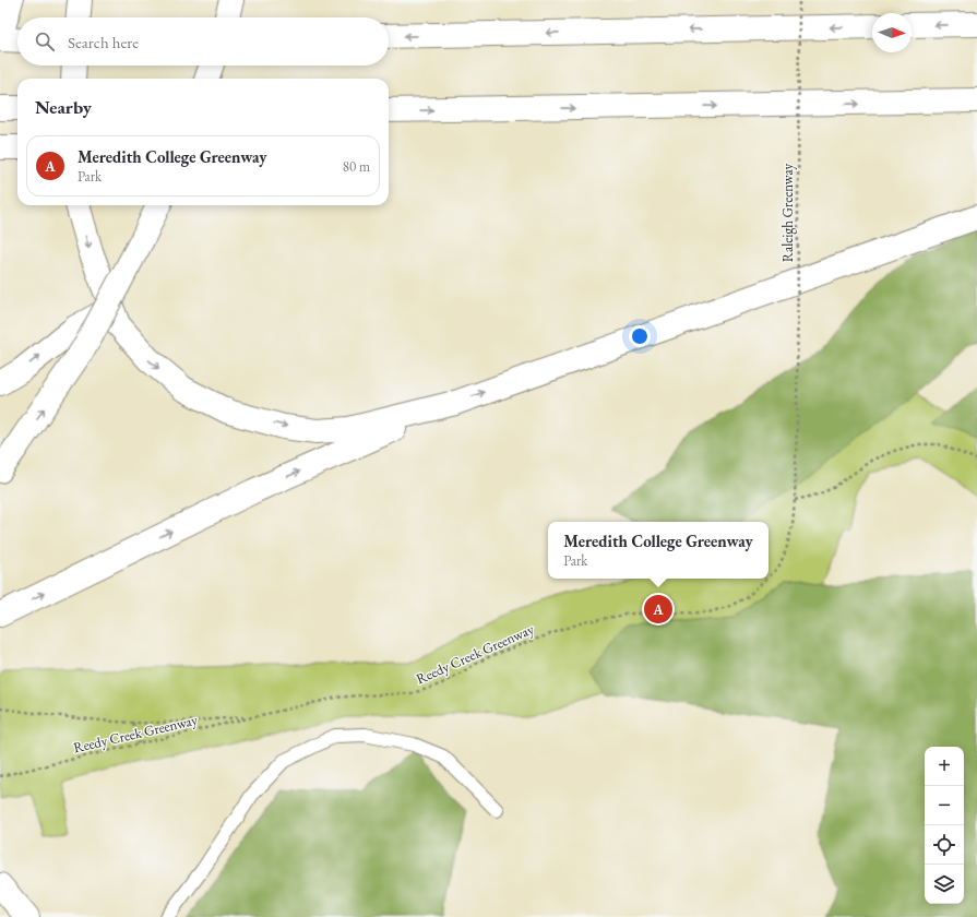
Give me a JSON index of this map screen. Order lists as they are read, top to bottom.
{
  "streets": {
    "path": ["Raleigh Greenway", "Reedy Creek Greenway"]
  },
  "crossings": [
    ["Raleigh Greenway", "Reedy Creek Greenway"]
  ],
  "north": "right",
  "page": {
    "search": "Search here",
    "heading": "Nearby",
    "list": [
      {
        "mark": "A",
        "name": "Meredith College Greenway",
        "note": "Park",
        "value": "80 m"
      }
    ],
    "popup": ["Meredith College Greenway", "Park"],
    "pins": "A",
    "map_buttons": ["+", "−"]
  }
}
